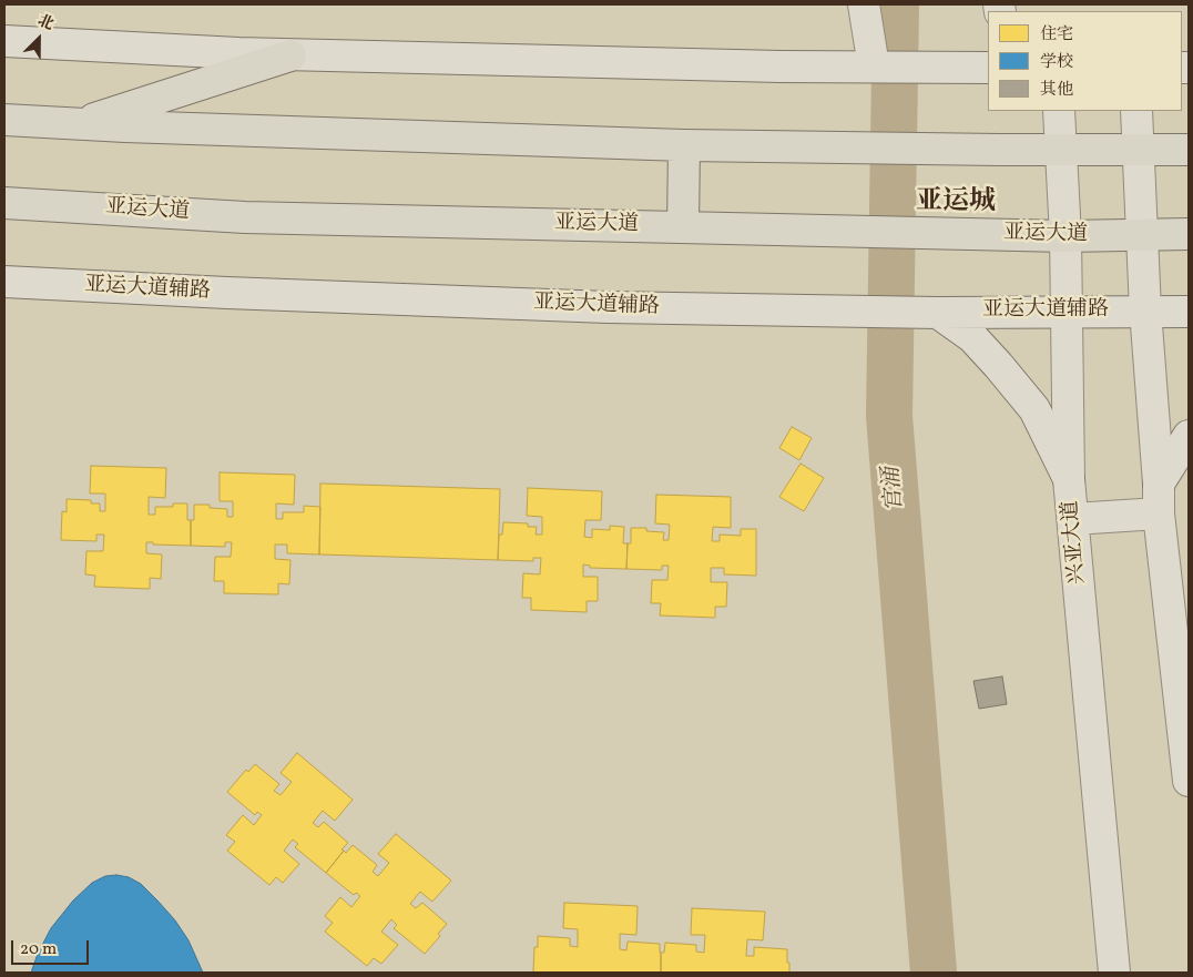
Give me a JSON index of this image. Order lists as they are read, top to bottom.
{
  "streets": {
    "main road": ["亚运大道", "亚运大道辅路", "兴亚大道"]
  },
  "crossings": [
    ["亚运大道", "兴亚大道"],
    ["亚运大道辅路", "兴亚大道"]
  ],
  "districts": ["亚运城"],
  "water": ["官涌"],
  "legend": ["住宅", "学校", "其他"],
  "scale_bar": "20 m",
  "north": "top right"
}
